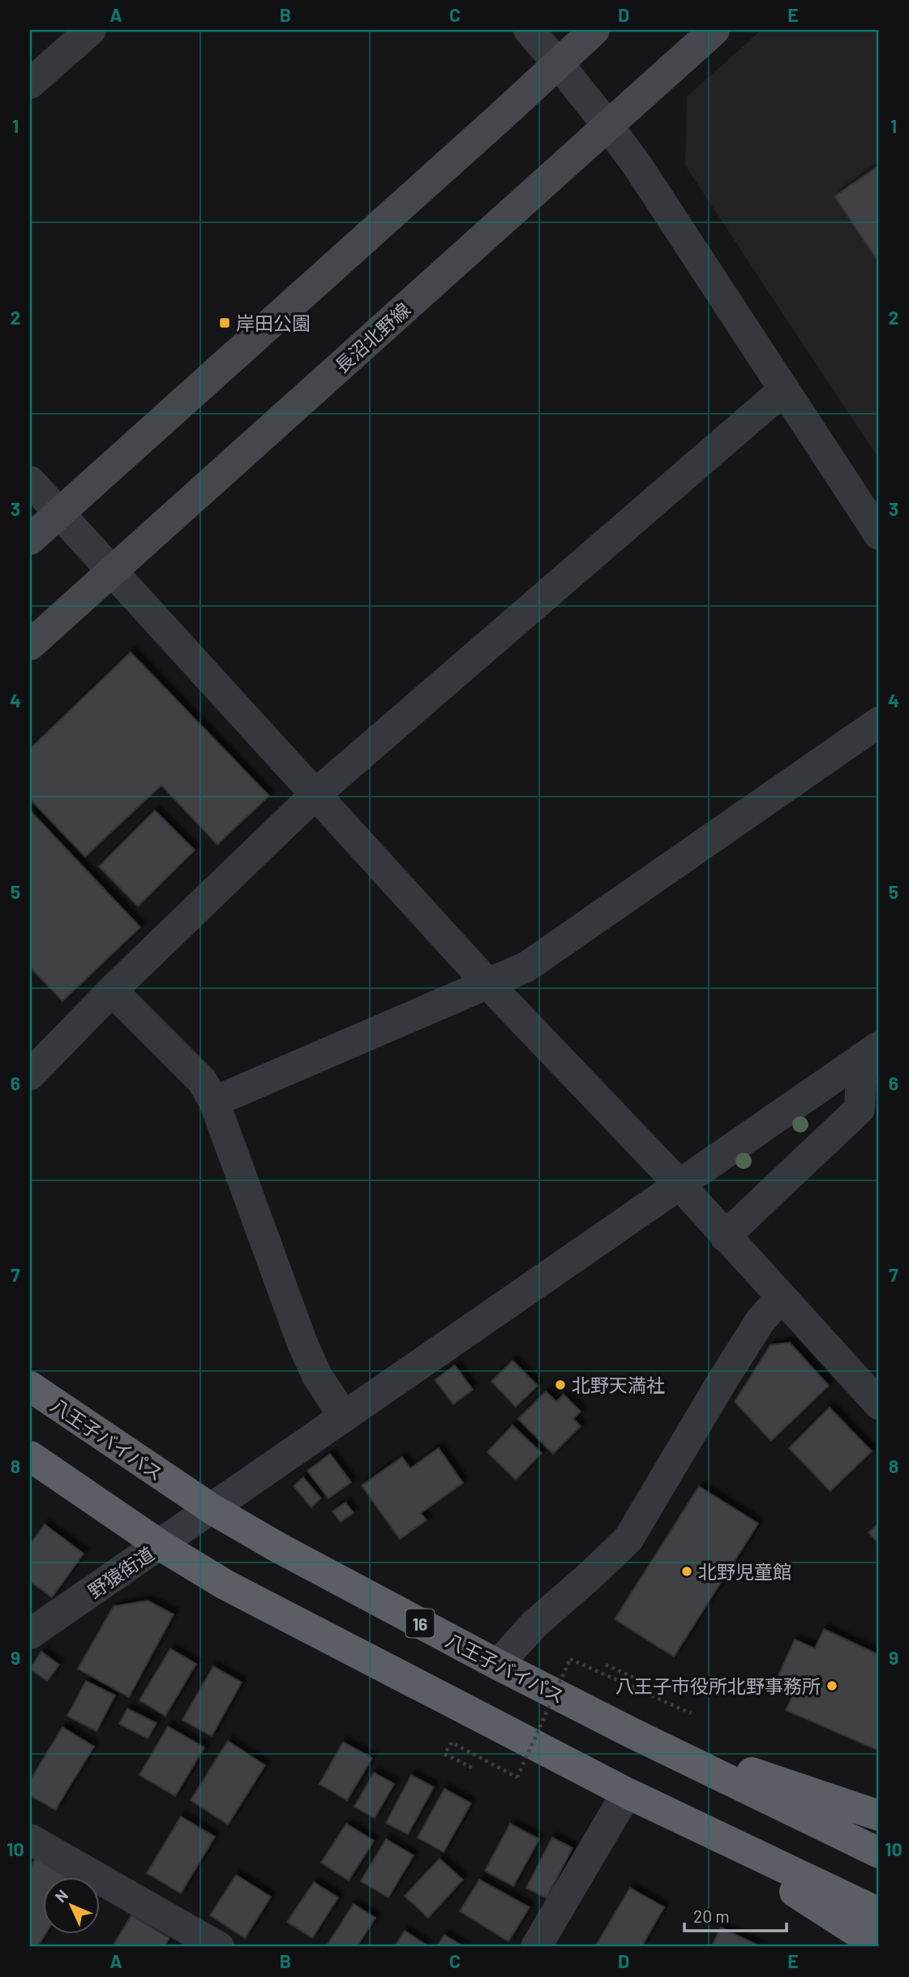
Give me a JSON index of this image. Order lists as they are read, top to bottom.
{
  "streets": {
    "highway": ["八王子バイパス", "16"],
    "main road": ["長沼北野線"],
    "street": ["野猿街道"]
  },
  "crossings": [
    ["八王子バイパス", "野猿街道"],
    ["八王子バイパス", "16"]
  ],
  "places": {
    "transit": ["岸田公園"],
    "other": ["北野天満社", "北野児童館", "八王子市役所北野事務所"]
  },
  "scale_bar": "20 m",
  "north": "top left",
  "grid": {
    "columns": [
      "A",
      "B",
      "C",
      "D",
      "E"
    ],
    "rows": [
      "1",
      "2",
      "3",
      "4",
      "5",
      "6",
      "7",
      "8",
      "9",
      "10"
    ]
  }
}
